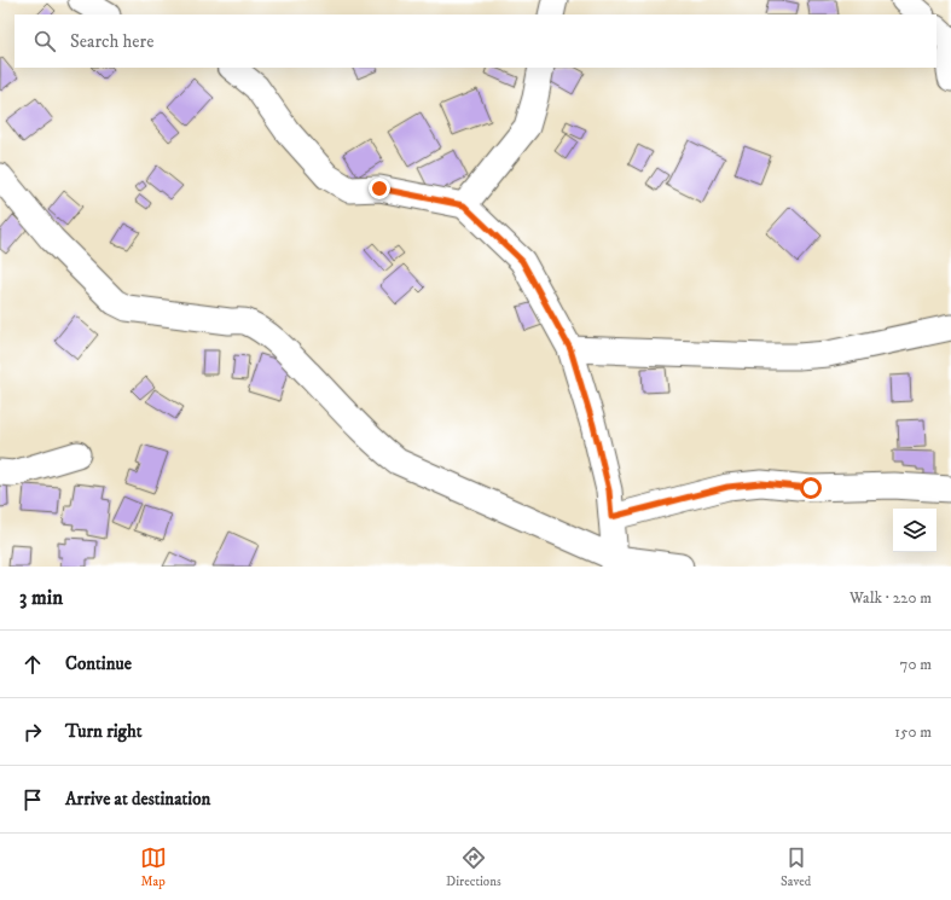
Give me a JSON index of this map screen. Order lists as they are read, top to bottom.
{
  "page": {
    "search": "Search here",
    "heading": ["3 min", "Walk · 220 m"],
    "list": [
      ["Continue", "70 m"],
      ["Turn right", "150 m"],
      "Arrive at destination"
    ],
    "nav": ["Map", "Directions", "Saved"]
  }
}
